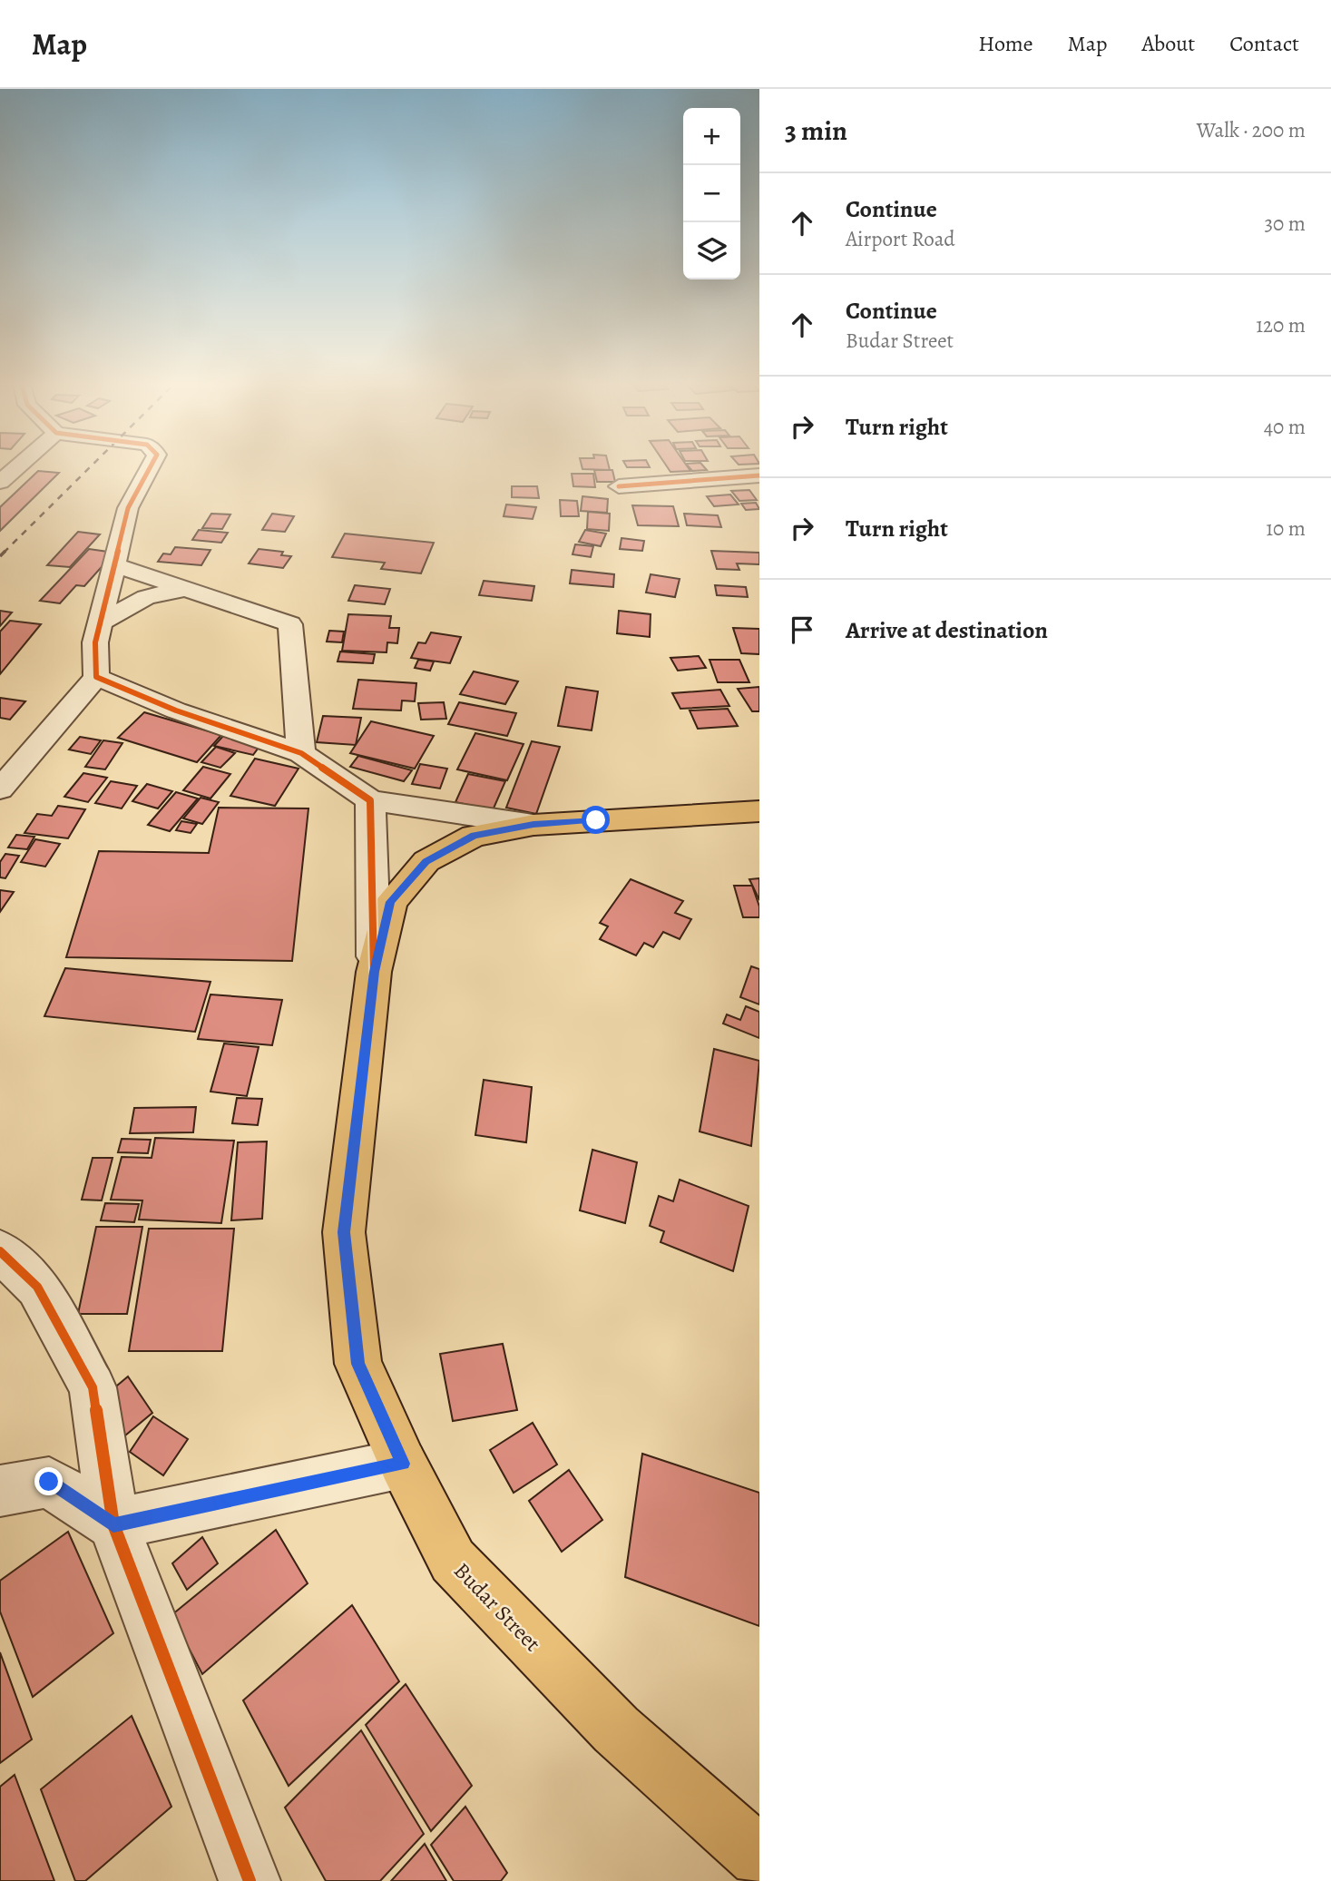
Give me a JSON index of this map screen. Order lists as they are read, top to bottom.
{
  "streets": {
    "main road": ["Budar Street"]
  },
  "page": {
    "header": "Map",
    "nav": [
      "Home",
      "Map",
      "About",
      "Contact"
    ],
    "heading": ["3 min", "Walk · 200 m"],
    "map_buttons": ["+", "−"],
    "list": [
      ["Continue", "Airport Road", "30 m"],
      ["Continue", "Budar Street", "120 m"],
      ["Turn right", "40 m"],
      ["Turn right", "10 m"],
      "Arrive at destination"
    ]
  }
}
